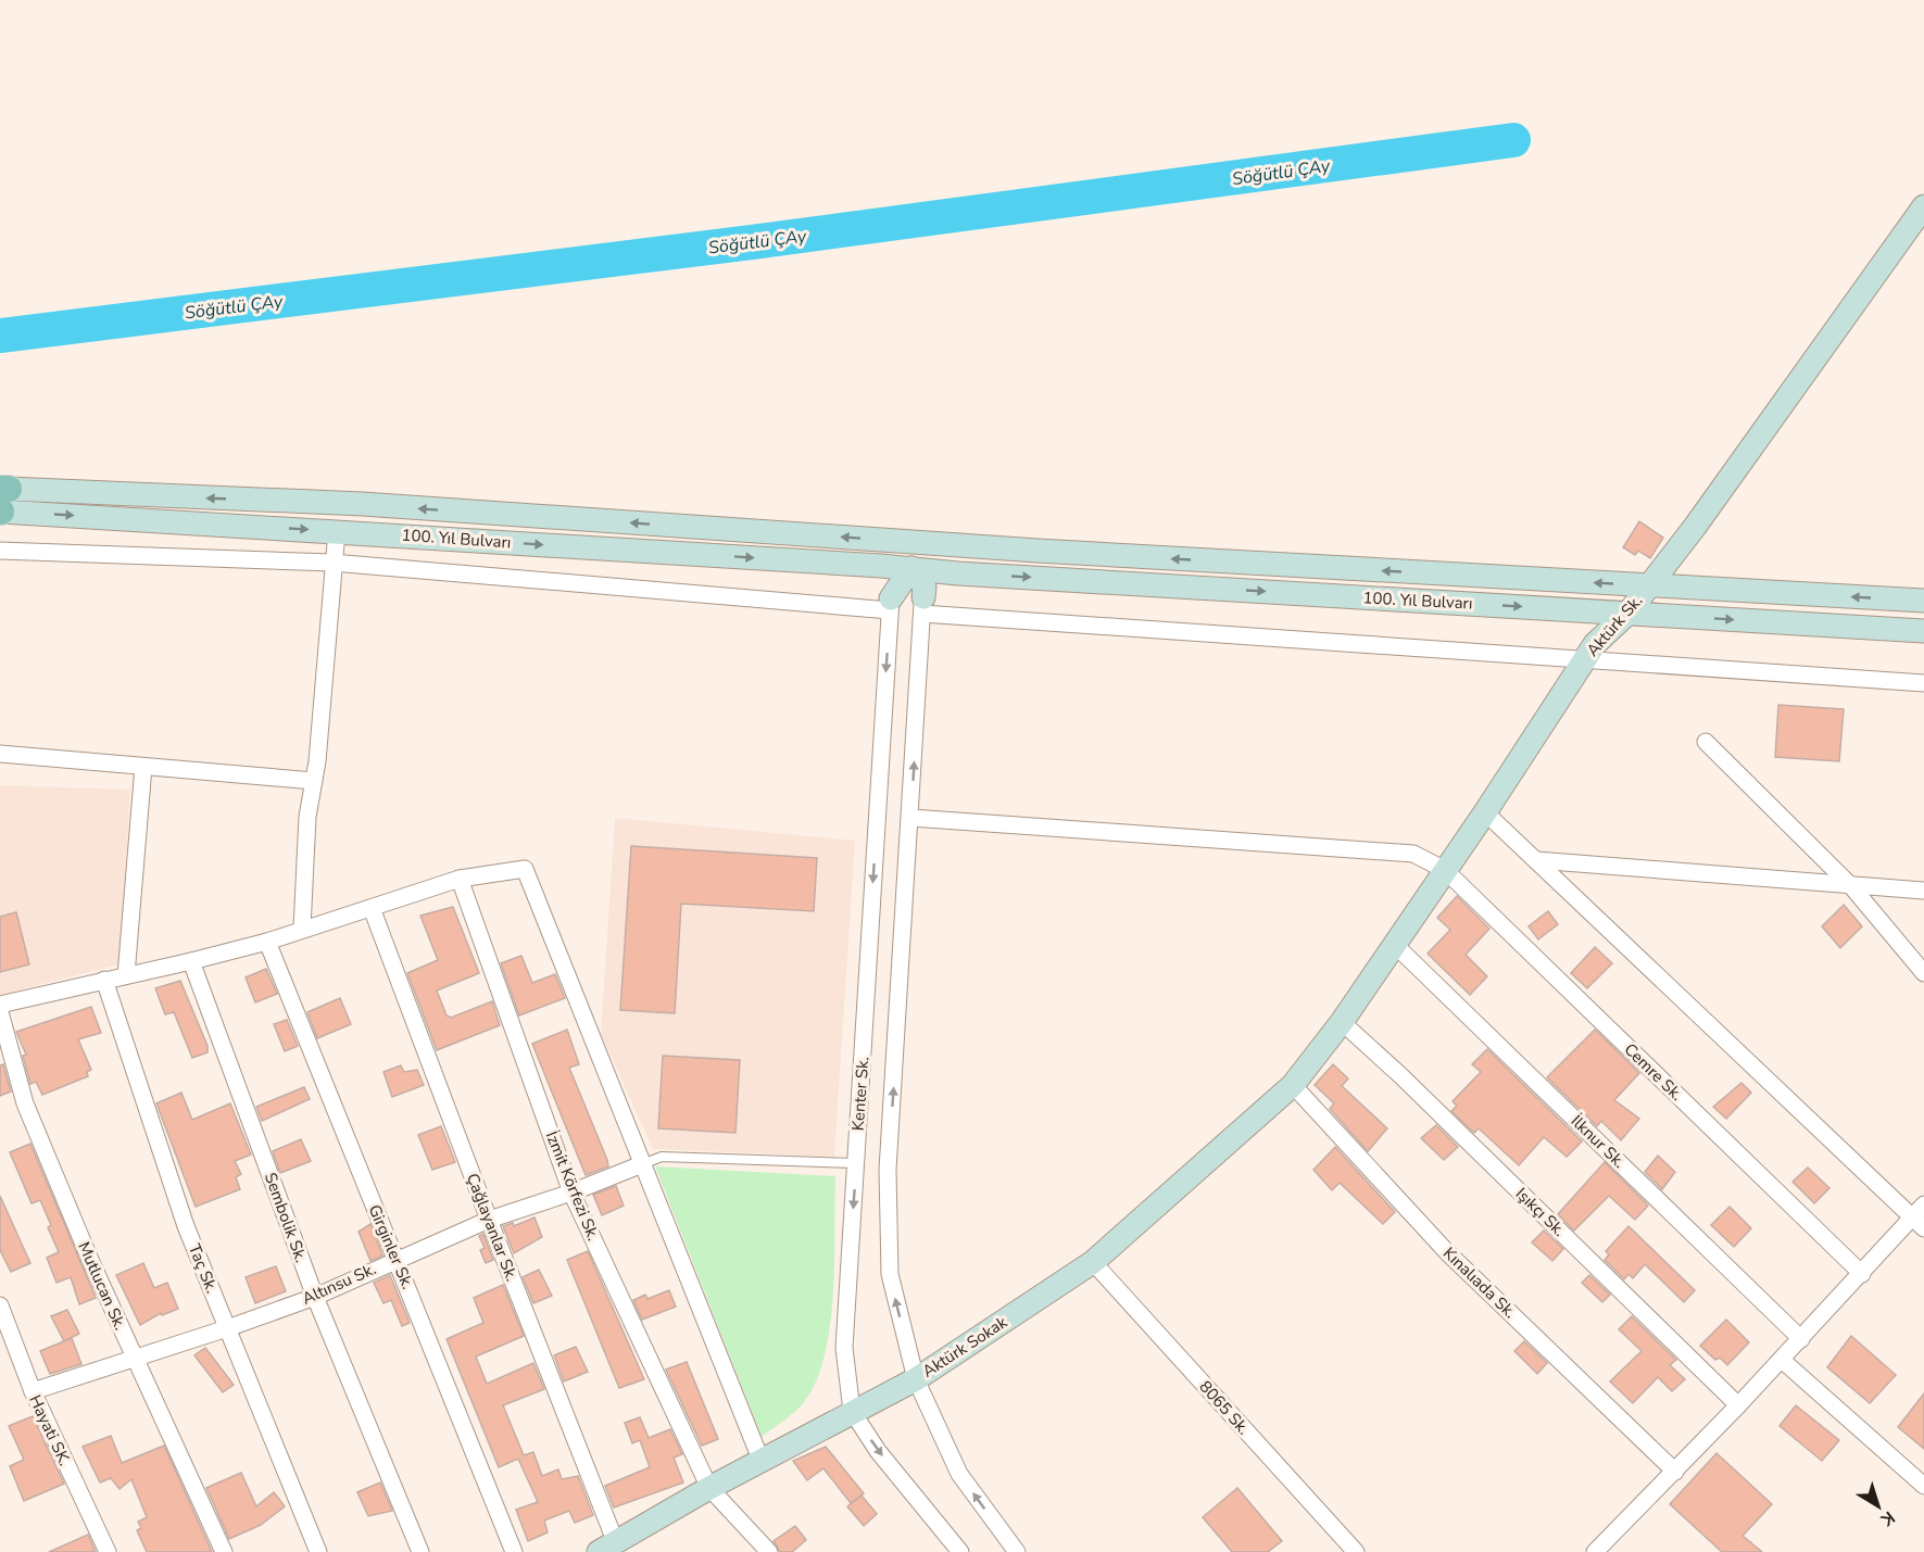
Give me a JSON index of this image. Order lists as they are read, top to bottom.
{
  "streets": {
    "main road": ["100. Yıl Bulvarı", "Aktürk Sk.", "Aktürk Sokak"],
    "street": [
      "Cemre Sk.",
      "Kenter Sk.",
      "İlknur Sk.",
      "İzmit Körfezi Sk.",
      "Işıkçı Sk.",
      "Sembolik Sk.",
      "Çağlayanlar Sk.",
      "Girginler Sk.",
      "Taç Sk.",
      "Kınalıada Sk.",
      "Altınsu Sk.",
      "Mutlucan Sk.",
      "8065 Sk.",
      "Hayati SK."
    ]
  },
  "crossings": [
    ["100. Yıl Bulvarı", "Aktürk Sk."],
    ["Aktürk Sk.", "Cemre Sk."],
    ["Aktürk Sk.", "İlknur Sk."],
    ["Aktürk Sk.", "Işıkçı Sk."],
    ["Aktürk Sk.", "Kınalıada Sk."],
    ["Aktürk Sk.", "Aktürk Sokak"],
    ["Cemre Sk.", "Kenter Sk."],
    ["Kenter Sk.", "Aktürk Sokak"],
    ["İzmit Körfezi Sk.", "Altınsu Sk."],
    ["İzmit Körfezi Sk.", "Aktürk Sokak"],
    ["Sembolik Sk.", "Altınsu Sk."],
    ["Çağlayanlar Sk.", "Altınsu Sk."],
    ["Çağlayanlar Sk.", "Aktürk Sokak"],
    ["Girginler Sk.", "Altınsu Sk."],
    ["Taç Sk.", "Altınsu Sk."],
    ["Kınalıada Sk.", "Aktürk Sokak"],
    ["Altınsu Sk.", "Mutlucan Sk."],
    ["Altınsu Sk.", "Hayati SK."],
    ["Aktürk Sokak", "8065 Sk."]
  ],
  "water": ["Söğütlü ÇAy"],
  "north": "bottom right"
}
